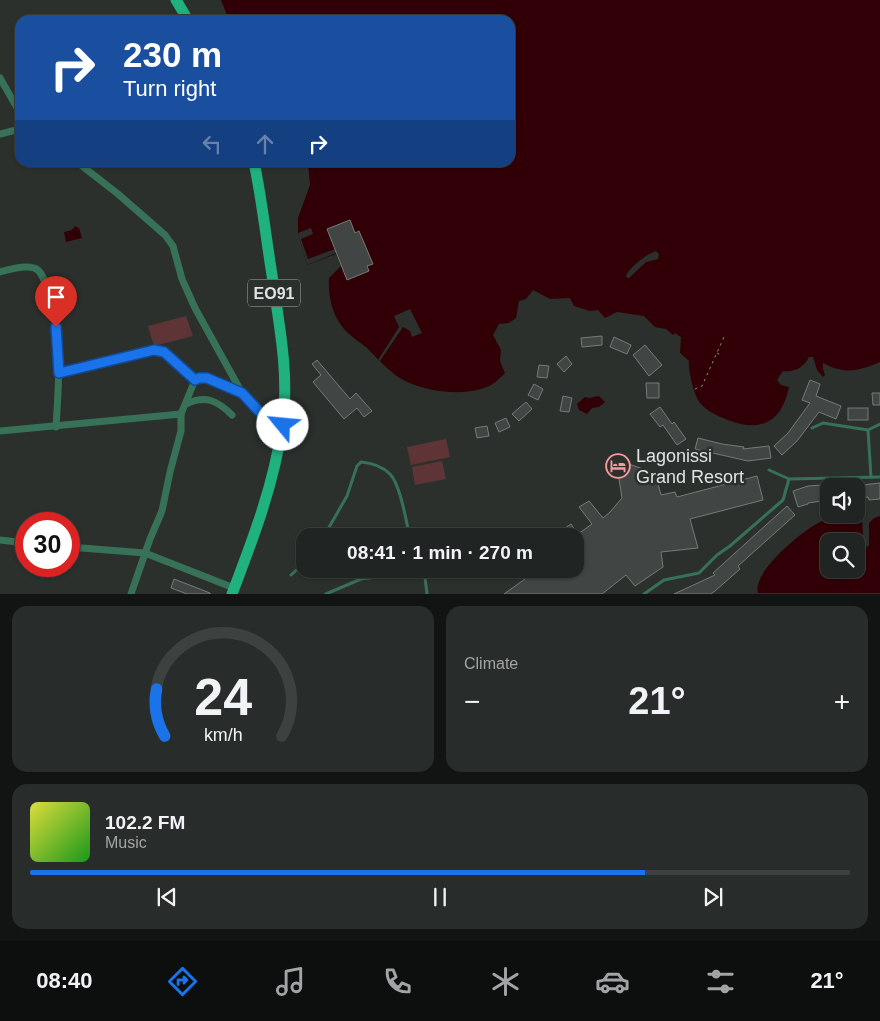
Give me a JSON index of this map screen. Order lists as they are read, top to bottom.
{
  "streets": {
    "main road": ["ΕΟ91"]
  },
  "places": {
    "hotel": ["Lagonissi Grand Resort"]
  },
  "page": {
    "turn": ["230 m", "Turn right"],
    "limit": "30",
    "trip": "08:41 · 1 min · 270 m",
    "tile": "Climate",
    "heat": ["−", "21°", "+"],
    "song": ["102.2 FM", "Music"],
    "tabs": ["08:40", "21°"],
    "gauge": ["24", "km/h"]
  }
}
